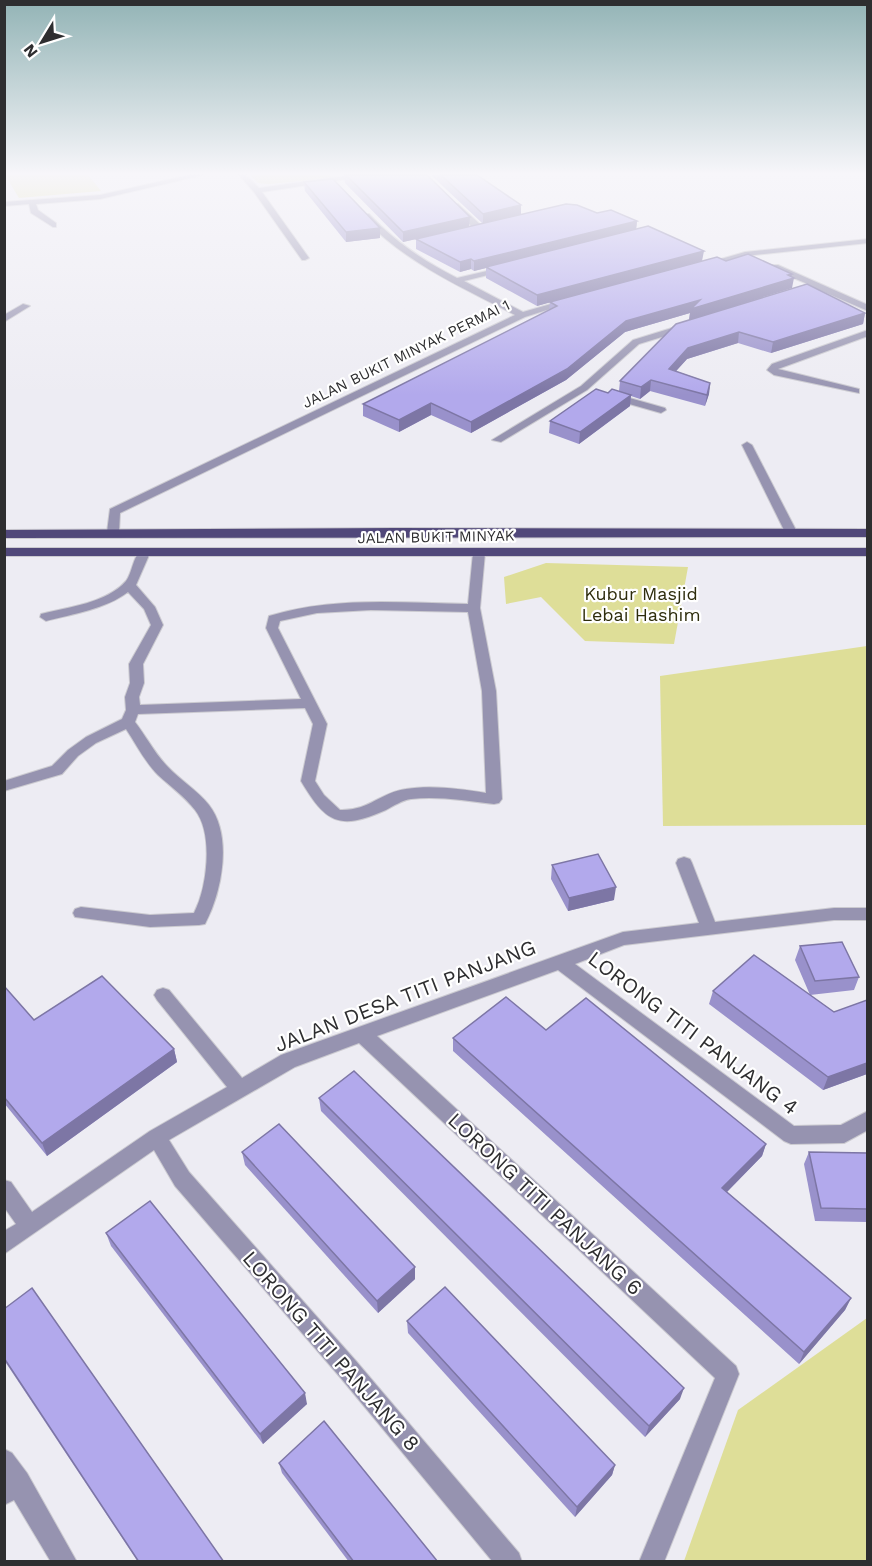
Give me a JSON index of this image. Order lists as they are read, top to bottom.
{
  "streets": {
    "main road": ["JALAN BUKIT MINYAK"],
    "street": [
      "JALAN BUKIT MINYAK PERMAI 1",
      "JALAN DESA TITI PANJANG",
      "LORONG TITI PANJANG 4",
      "LORONG TITI PANJANG 6",
      "LORONG TITI PANJANG 8"
    ]
  },
  "crossings": [
    ["JALAN BUKIT MINYAK PERMAI 1", "JALAN BUKIT MINYAK"],
    ["JALAN DESA TITI PANJANG", "LORONG TITI PANJANG 4"],
    ["JALAN DESA TITI PANJANG", "LORONG TITI PANJANG 6"],
    ["JALAN DESA TITI PANJANG", "LORONG TITI PANJANG 8"]
  ],
  "parks": ["Kubur Masjid Lebai Hashim"],
  "north": "bottom left"
}
